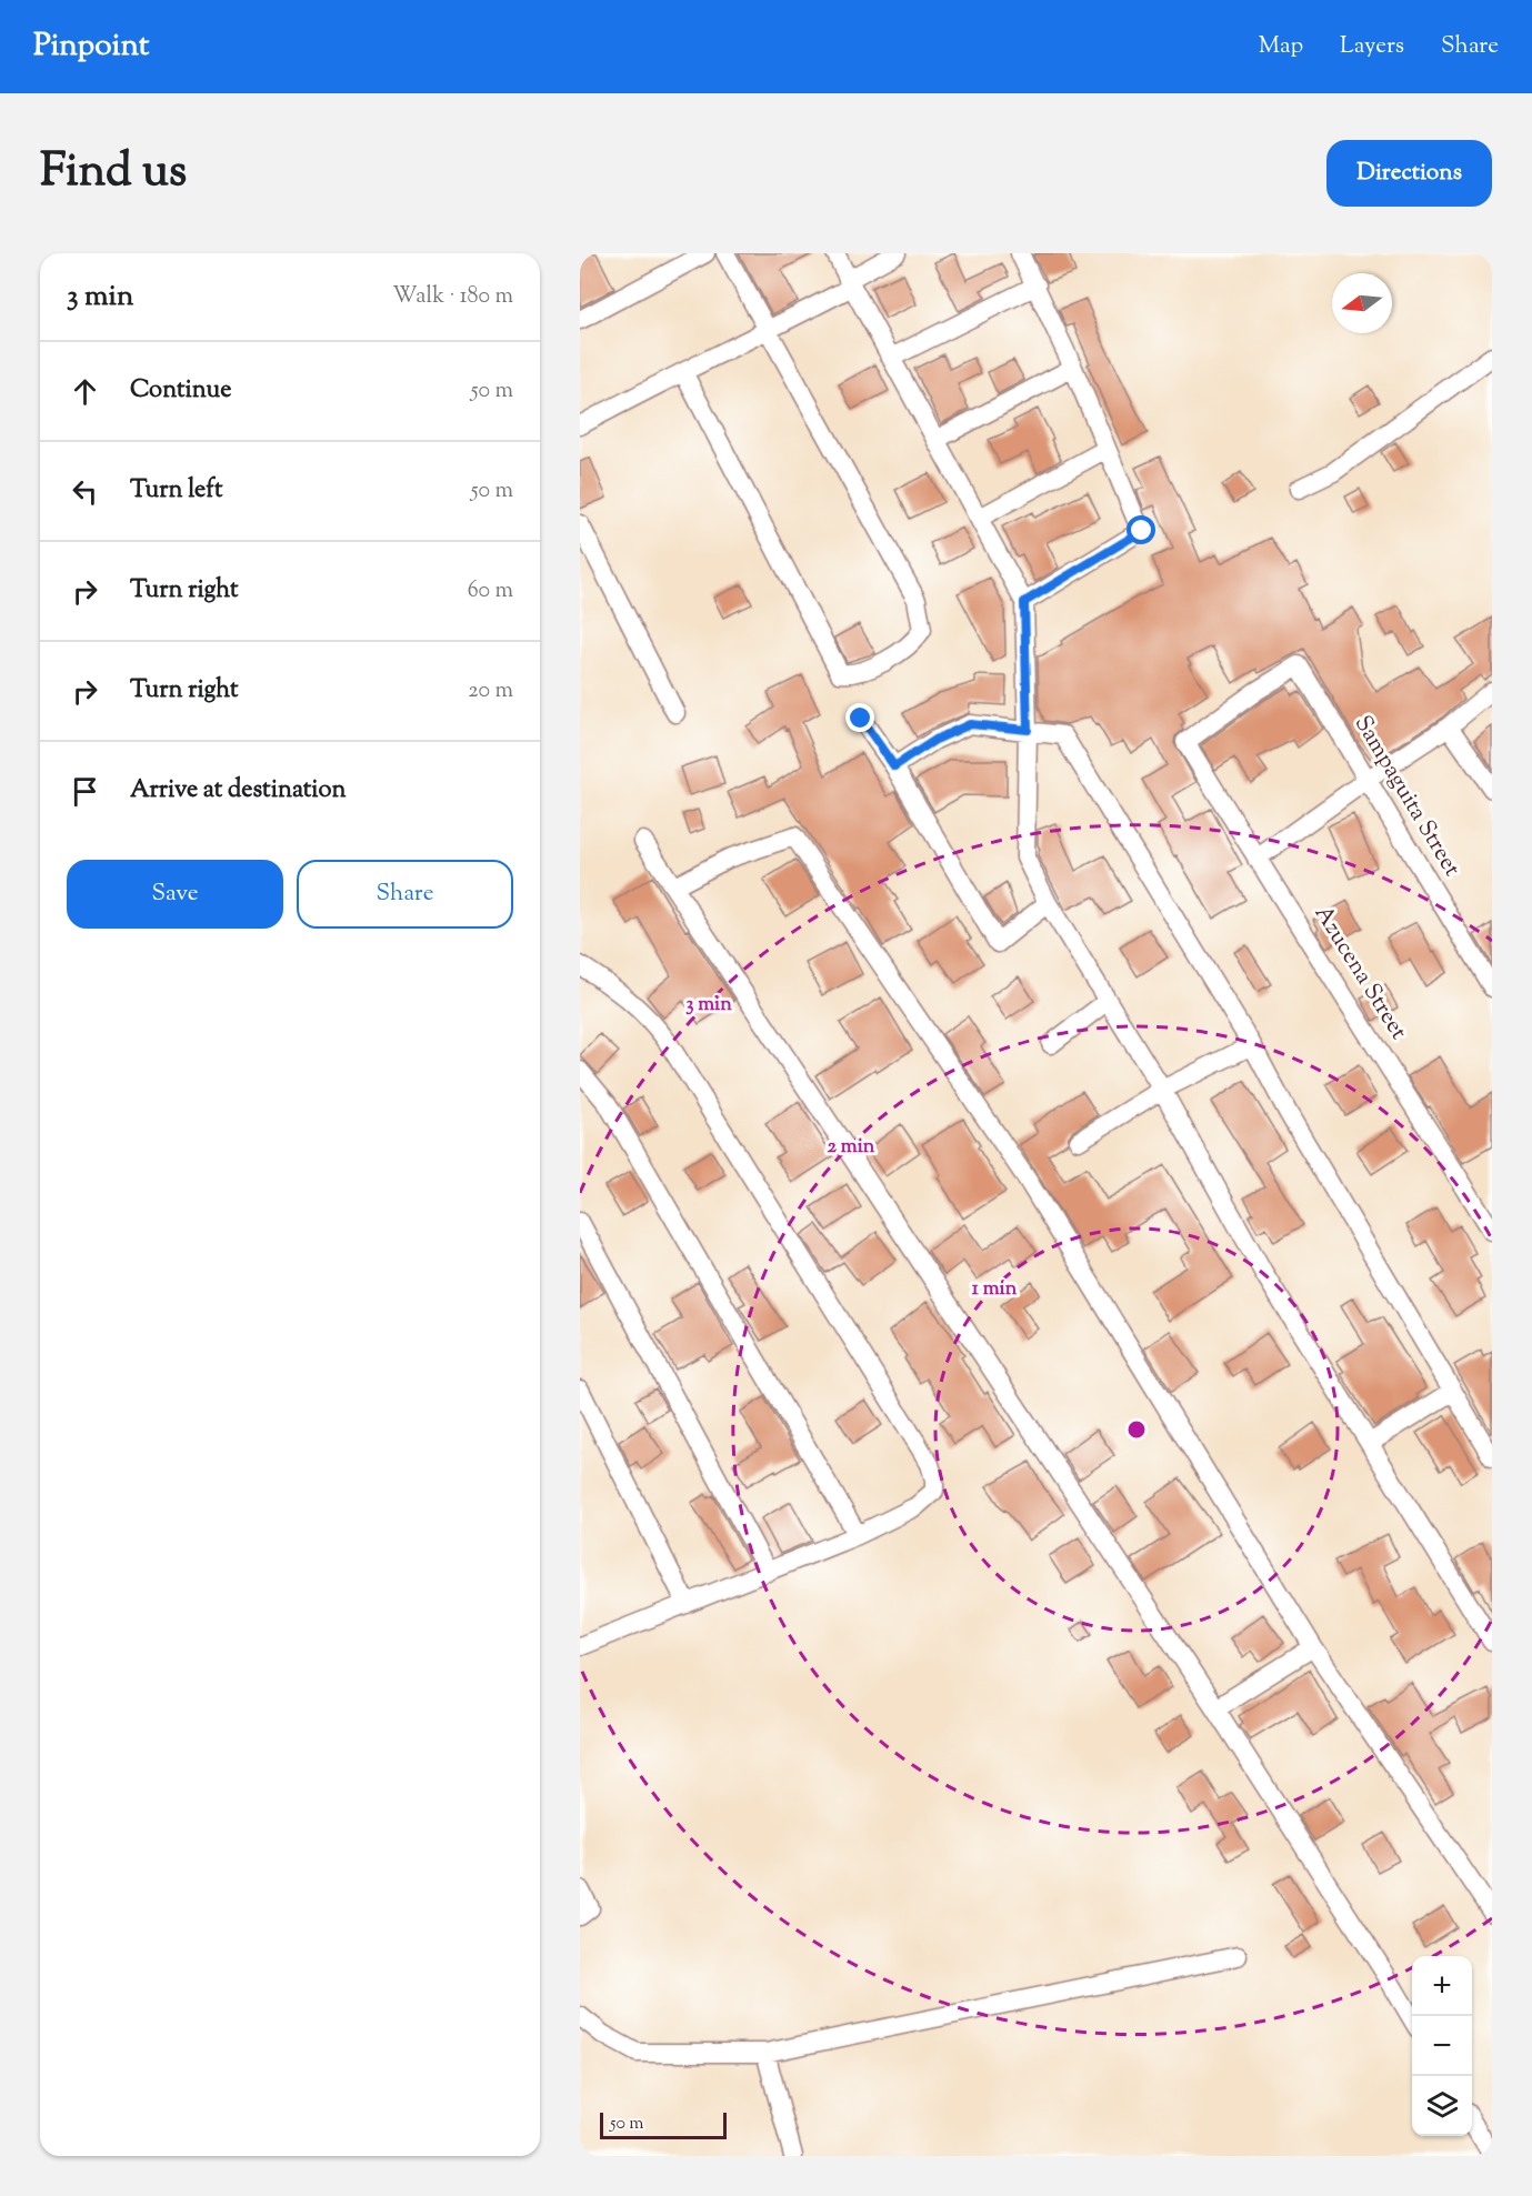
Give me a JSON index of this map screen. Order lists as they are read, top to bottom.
{
  "streets": {
    "street": ["Sampaguita Street", "Azucena Street"]
  },
  "crossings": [
    ["Sampaguita Street", "Azucena Street"]
  ],
  "scale_bar": "50 m",
  "north": "left",
  "page": {
    "header": "Pinpoint",
    "nav": ["Map", "Layers", "Share"],
    "title": "Find us",
    "buttons": [
      "Directions",
      ["Save", "Share"]
    ],
    "heading": ["3 min", "Walk · 180 m"],
    "list": [
      ["Continue", "50 m"],
      ["Turn left", "50 m"],
      ["Turn right", "60 m"],
      ["Turn right", "20 m"],
      "Arrive at destination"
    ],
    "map_buttons": ["+", "−"],
    "scale": "50 m"
  },
  "rings": ["3 min", "2 min", "1 min"]
}
